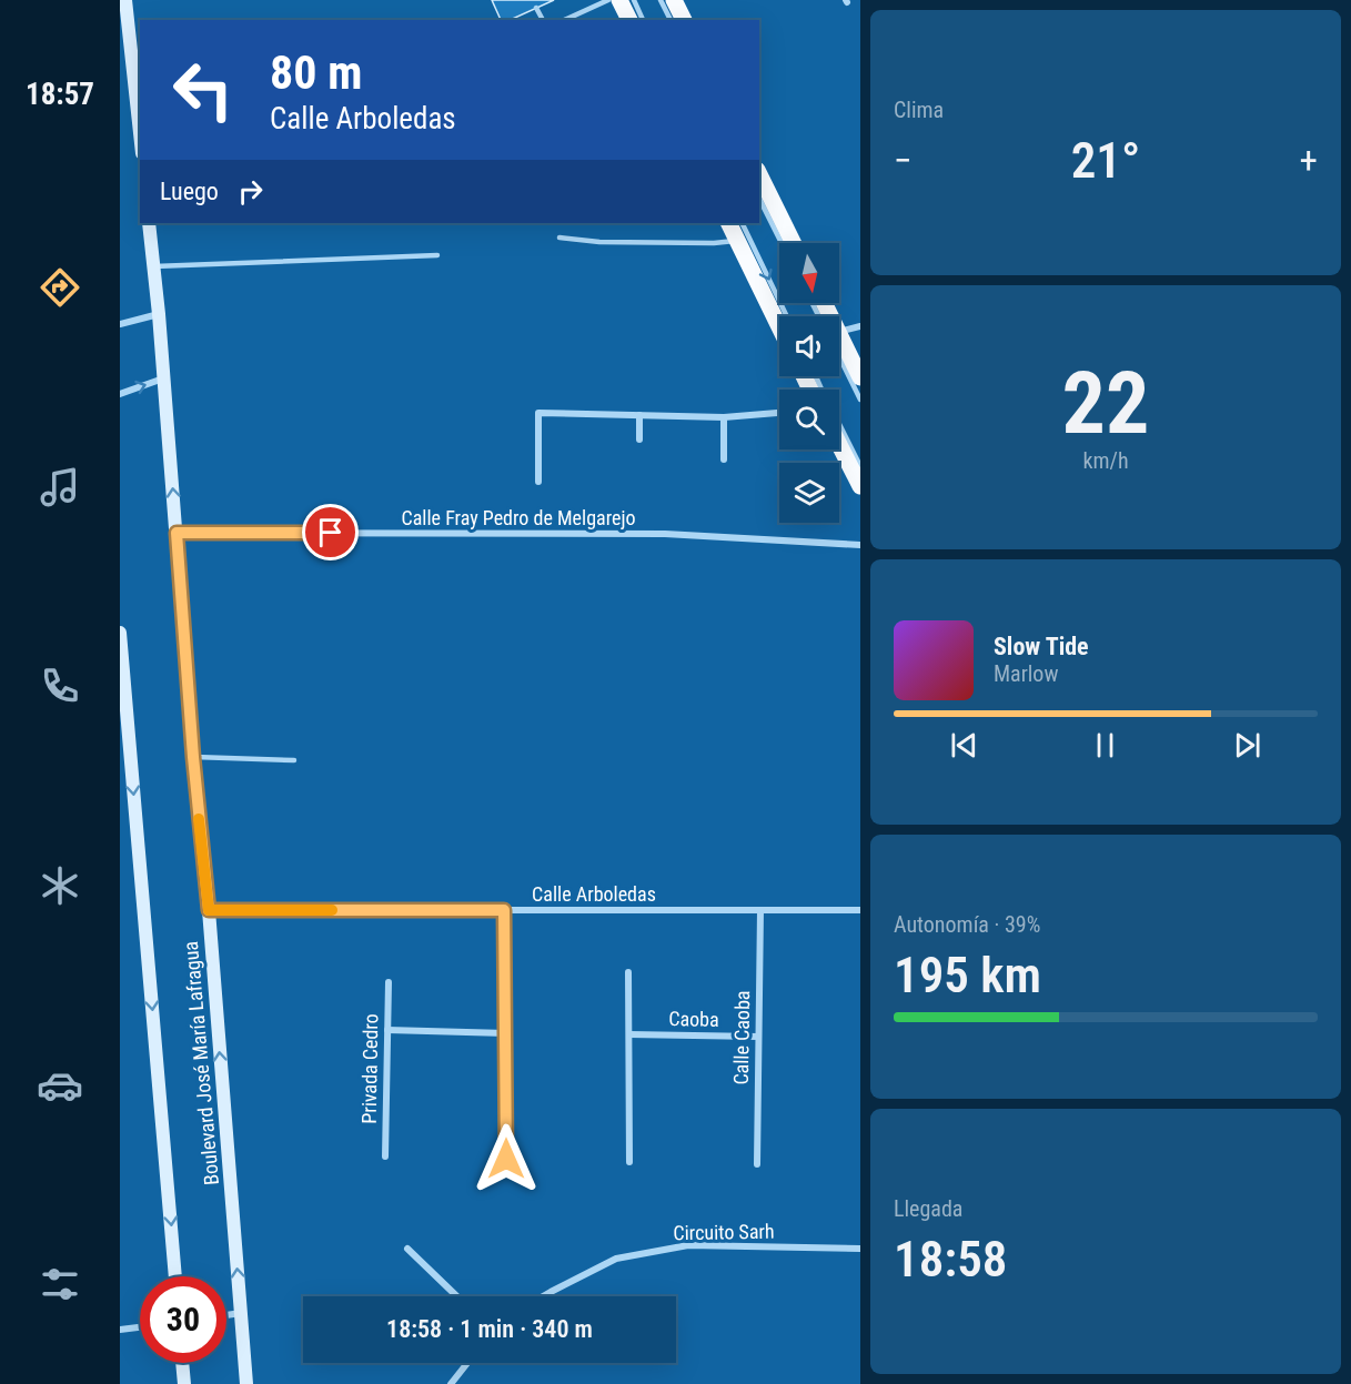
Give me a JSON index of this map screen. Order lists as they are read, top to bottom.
{
  "streets": {
    "main road": ["Boulevard José María Lafragua"],
    "street": [
      "Calle Fray Pedro de Melgarejo",
      "Calle Arboledas",
      "Caoba",
      "Calle Caoba",
      "Privada Cedro",
      "Circuito Sarh"
    ]
  },
  "crossings": [
    ["Calle Fray Pedro de Melgarejo", "Boulevard José María Lafragua"],
    ["Calle Arboledas", "Calle Caoba"],
    ["Calle Arboledas", "Boulevard José María Lafragua"],
    ["Caoba", "Calle Caoba"]
  ],
  "north": "bottom",
  "page": {
    "tabs": "18:57",
    "tile": [
      "Clima",
      ["22", "km/h"],
      ["Autonomía · 39%", "195 km"],
      ["Llegada", "18:58"]
    ],
    "turn": ["80 m", "Calle Arboledas"],
    "heat": ["−", "21°", "+"],
    "then": "Luego",
    "song": ["Slow Tide", "Marlow"],
    "limit": "30",
    "trip": "18:58 · 1 min · 340 m"
  }
}
